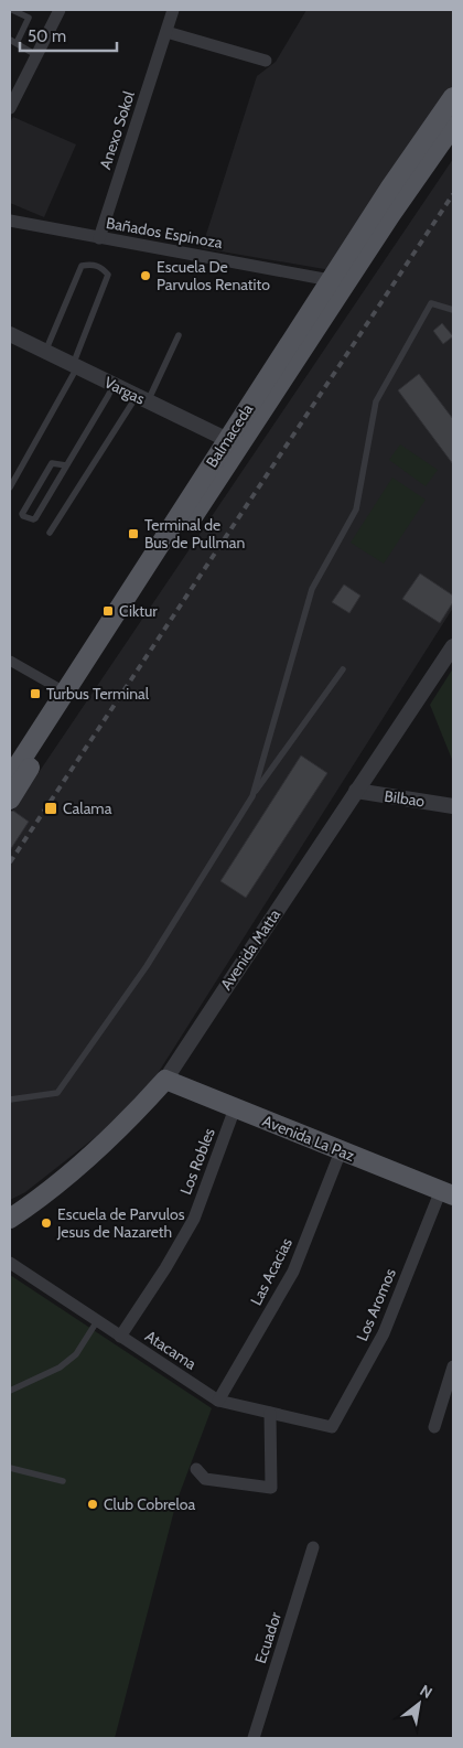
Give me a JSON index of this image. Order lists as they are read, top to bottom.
{
  "streets": {
    "main road": ["Balmaceda", "Avenida Matta", "Avenida La Paz"],
    "street": [
      "Anexo Sokol",
      "Bañados Espinoza",
      "Vargas",
      "Bilbao",
      "Los Robles",
      "Las Acacias",
      "Los Aromos",
      "Atacama",
      "Ecuador"
    ]
  },
  "crossings": [
    ["Anexo Sokol", "Bañados Espinoza"],
    ["Bañados Espinoza", "Balmaceda"],
    ["Vargas", "Balmaceda"],
    ["Bilbao", "Avenida Matta"],
    ["Avenida Matta", "Avenida La Paz"],
    ["Avenida La Paz", "Los Robles"],
    ["Avenida La Paz", "Las Acacias"],
    ["Avenida La Paz", "Los Aromos"],
    ["Los Robles", "Atacama"],
    ["Las Acacias", "Atacama"],
    ["Los Aromos", "Atacama"]
  ],
  "places": {
    "other": ["Escuela De Parvulos Renatito", "Escuela de Parvulos Jesus de Nazareth", "Club Cobreloa"],
    "transit": [
      "Terminal de Bus de Pullman",
      "Ciktur",
      "Turbus Terminal",
      "Calama"
    ]
  },
  "scale_bar": "50 m",
  "north": "top right"
}
